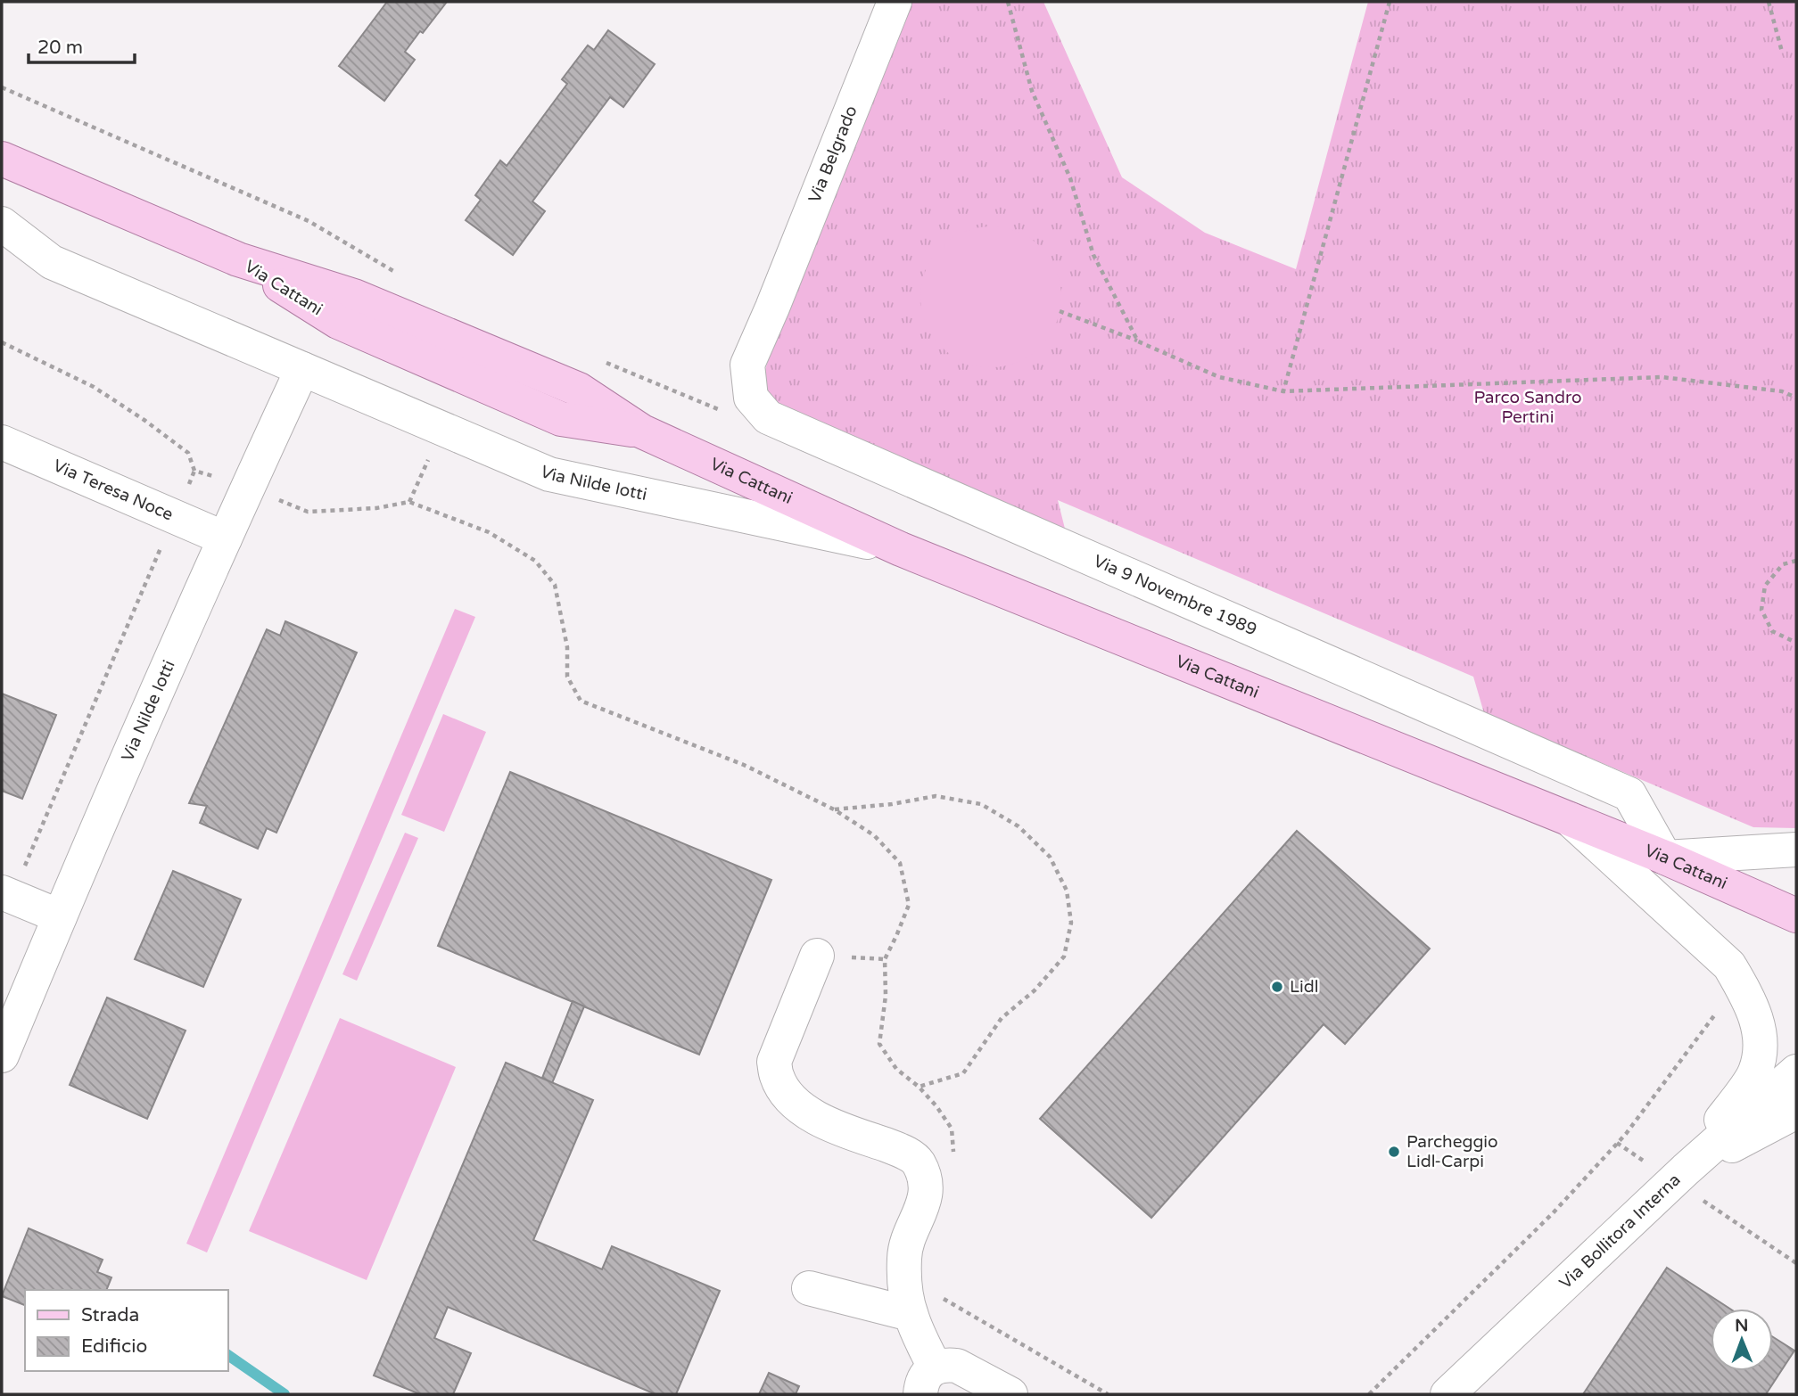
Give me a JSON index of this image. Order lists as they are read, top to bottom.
{
  "streets": {
    "main road": ["Via Cattani"],
    "street": [
      "Via Belgrado",
      "Via Nilde Iotti",
      "Via Teresa Noce",
      "Via 9 Novembre 1989",
      "Via Bollitora Interna"
    ]
  },
  "crossings": [
    ["Via Belgrado", "Via 9 Novembre 1989"],
    ["Via Cattani", "Via Nilde Iotti"],
    ["Via Cattani", "Via 9 Novembre 1989"],
    ["Via Nilde Iotti", "Via Teresa Noce"]
  ],
  "parks": ["Parco Sandro Pertini"],
  "places": ["Lidl", "Parcheggio Lidl-Carpi"],
  "legend": ["Strada", "Edificio"],
  "scale_bar": "20 m",
  "north": "top"
}
